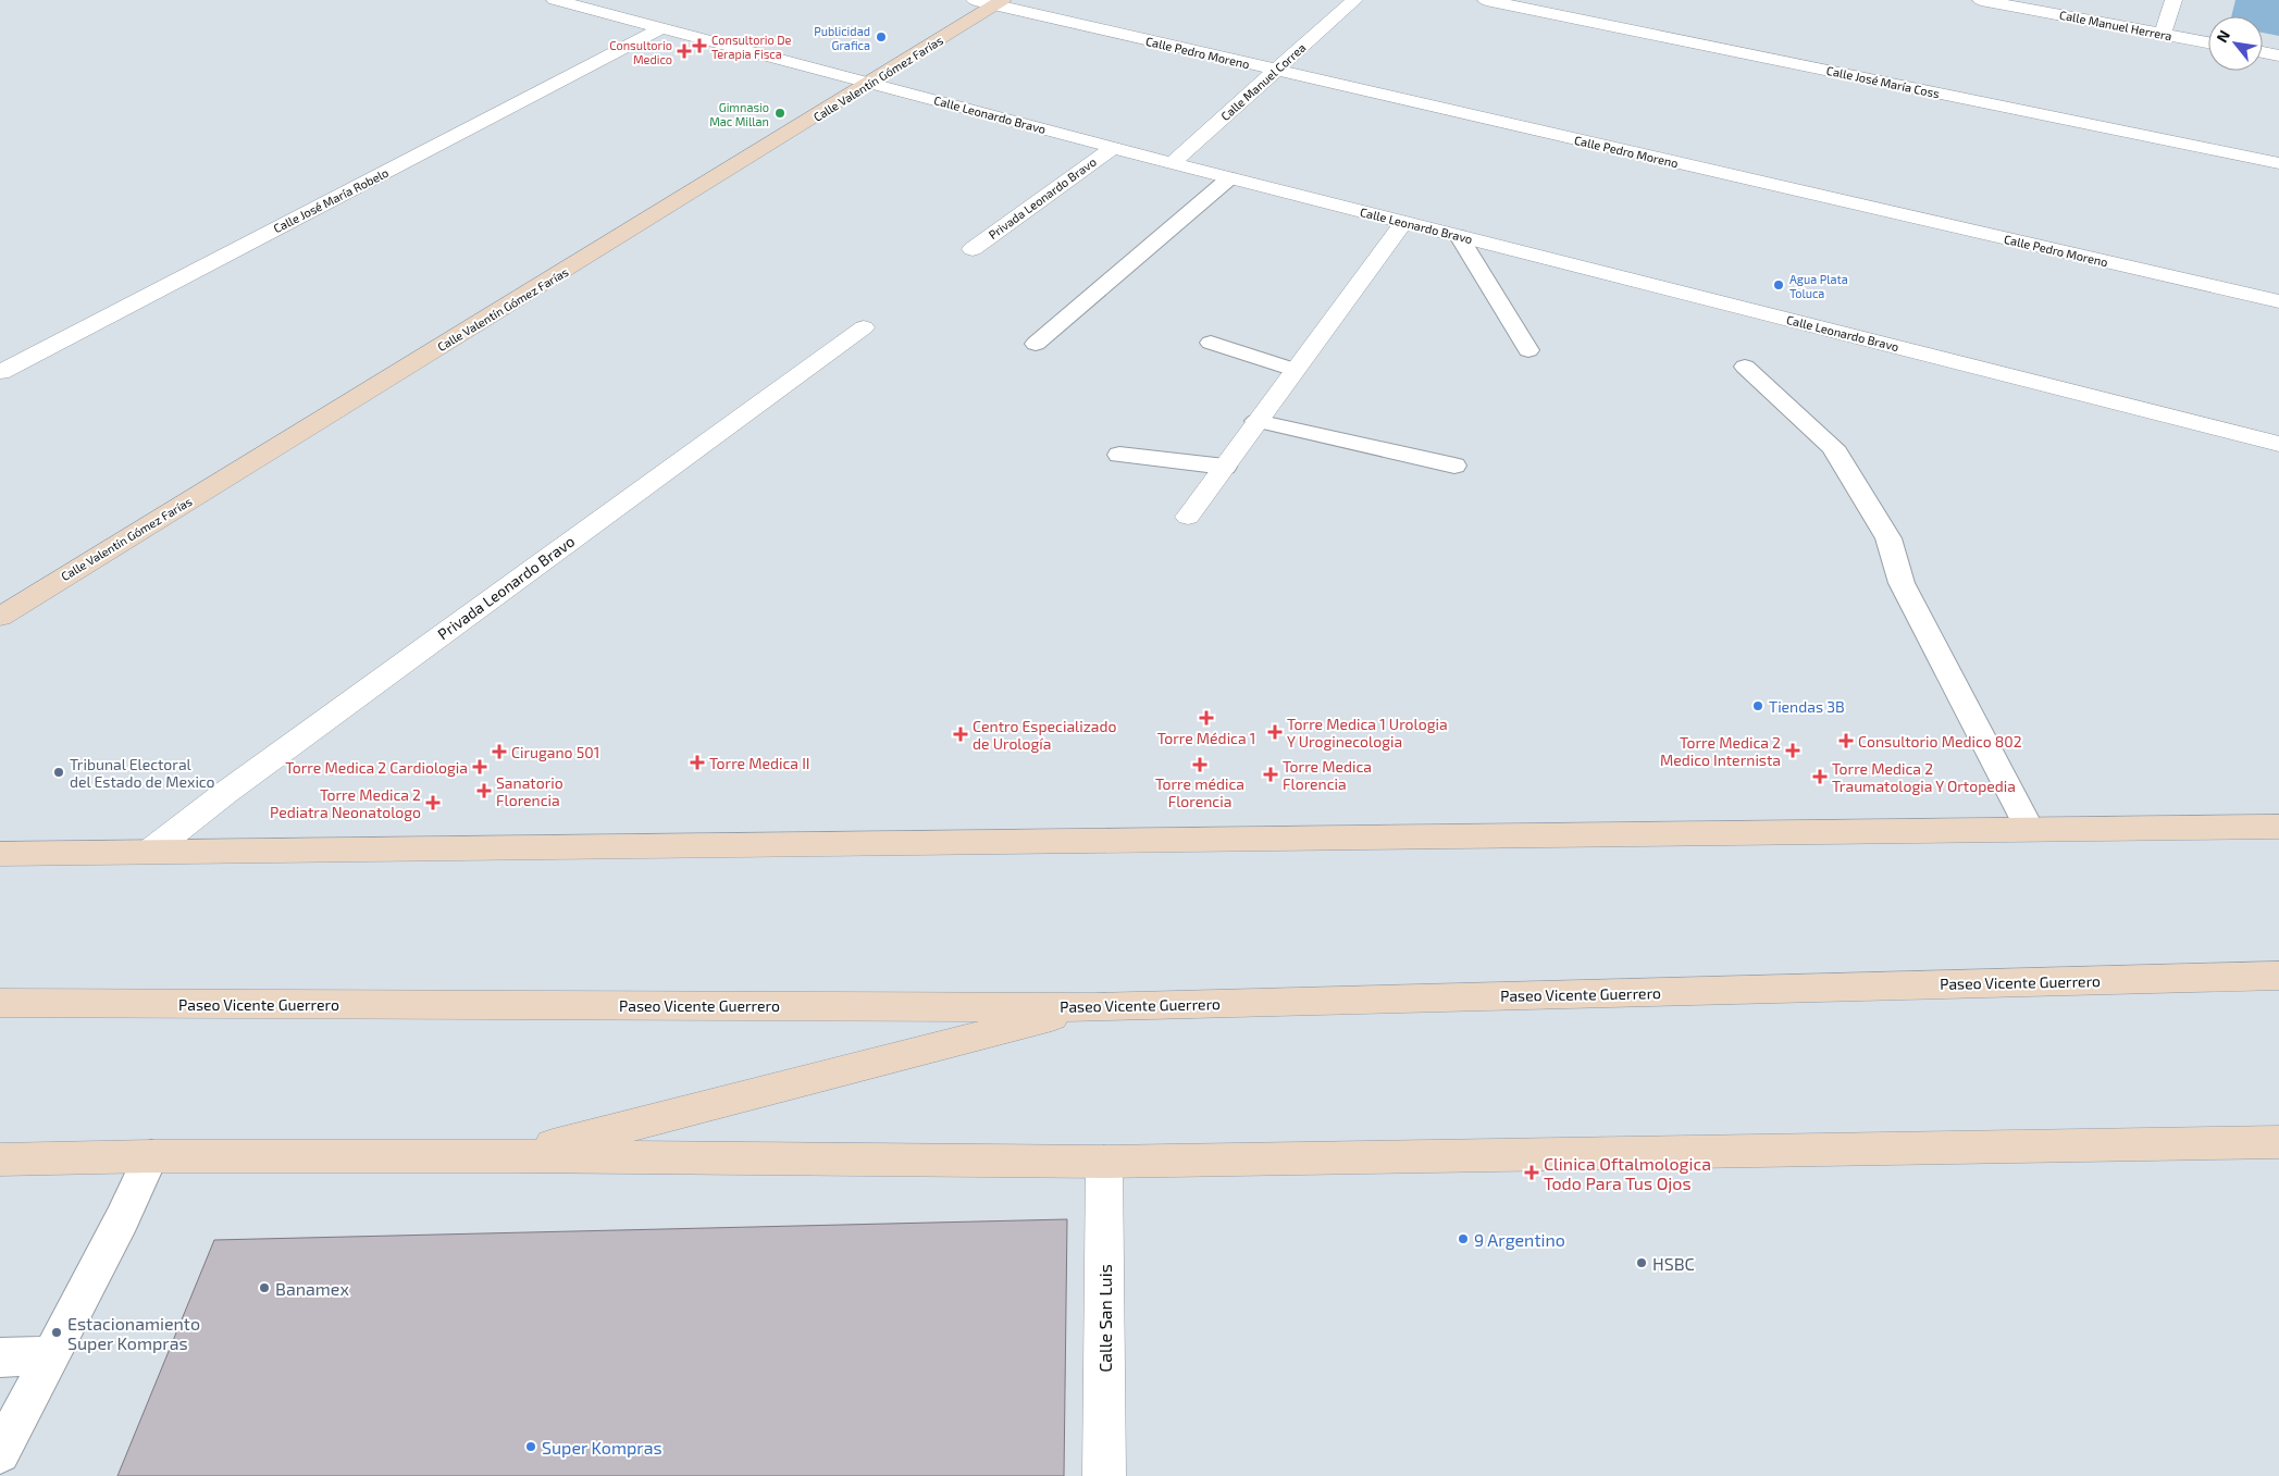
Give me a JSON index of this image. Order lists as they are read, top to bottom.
{
  "streets": {
    "main road": ["Calle Valentín Gómez Farías", "Paseo Vicente Guerrero"],
    "street": [
      "Calle Manuel Herrera",
      "Calle Pedro Moreno",
      "Calle Manuel Correa",
      "Calle José María Coss",
      "Calle Leonardo Bravo",
      "Privada Leonardo Bravo",
      "Calle José María Robelo",
      "Calle San Luis"
    ]
  },
  "crossings": [
    ["Calle Pedro Moreno", "Calle Valentín Gómez Farías"],
    ["Calle Pedro Moreno", "Calle Manuel Correa"],
    ["Calle Valentín Gómez Farías", "Calle Leonardo Bravo"],
    ["Calle Manuel Correa", "Calle Leonardo Bravo"],
    ["Calle Leonardo Bravo", "Privada Leonardo Bravo"],
    ["Calle Leonardo Bravo", "Calle José María Robelo"]
  ],
  "places": {
    "other": [
      "Publicidad Grafica",
      "Gimnasio Mac Millan",
      "Agua Plata Toluca",
      "Tiendas 3B",
      "Tribunal Electoral del Estado de Mexico",
      "9 Argentino",
      "HSBC",
      "Banamex",
      "Estacionamiento Super Kompras",
      "Super Kompras"
    ],
    "health": [
      "Consultorio De Terapia Fisca",
      "Consultorio Medico",
      "Torre Médica 1",
      "Torre Medica 1 Urologia Y Uroginecologia",
      "Centro Especializado de Urología",
      "Consultorio Medico 802",
      "Torre Medica 2 Medico Internista",
      "Cirugano 501",
      "Torre Medica II",
      "Torre médica Florencia",
      "Torre Medica 2 Cardiologia",
      "Torre Medica Florencia",
      "Torre Medica 2 Traumatologia Y Ortopedia",
      "Sanatorio Florencia",
      "Torre Medica 2 Pediatra Neonatologo",
      "Clinica Oftalmologica Todo Para Tus Ojos"
    ]
  },
  "north": "top left"
}
